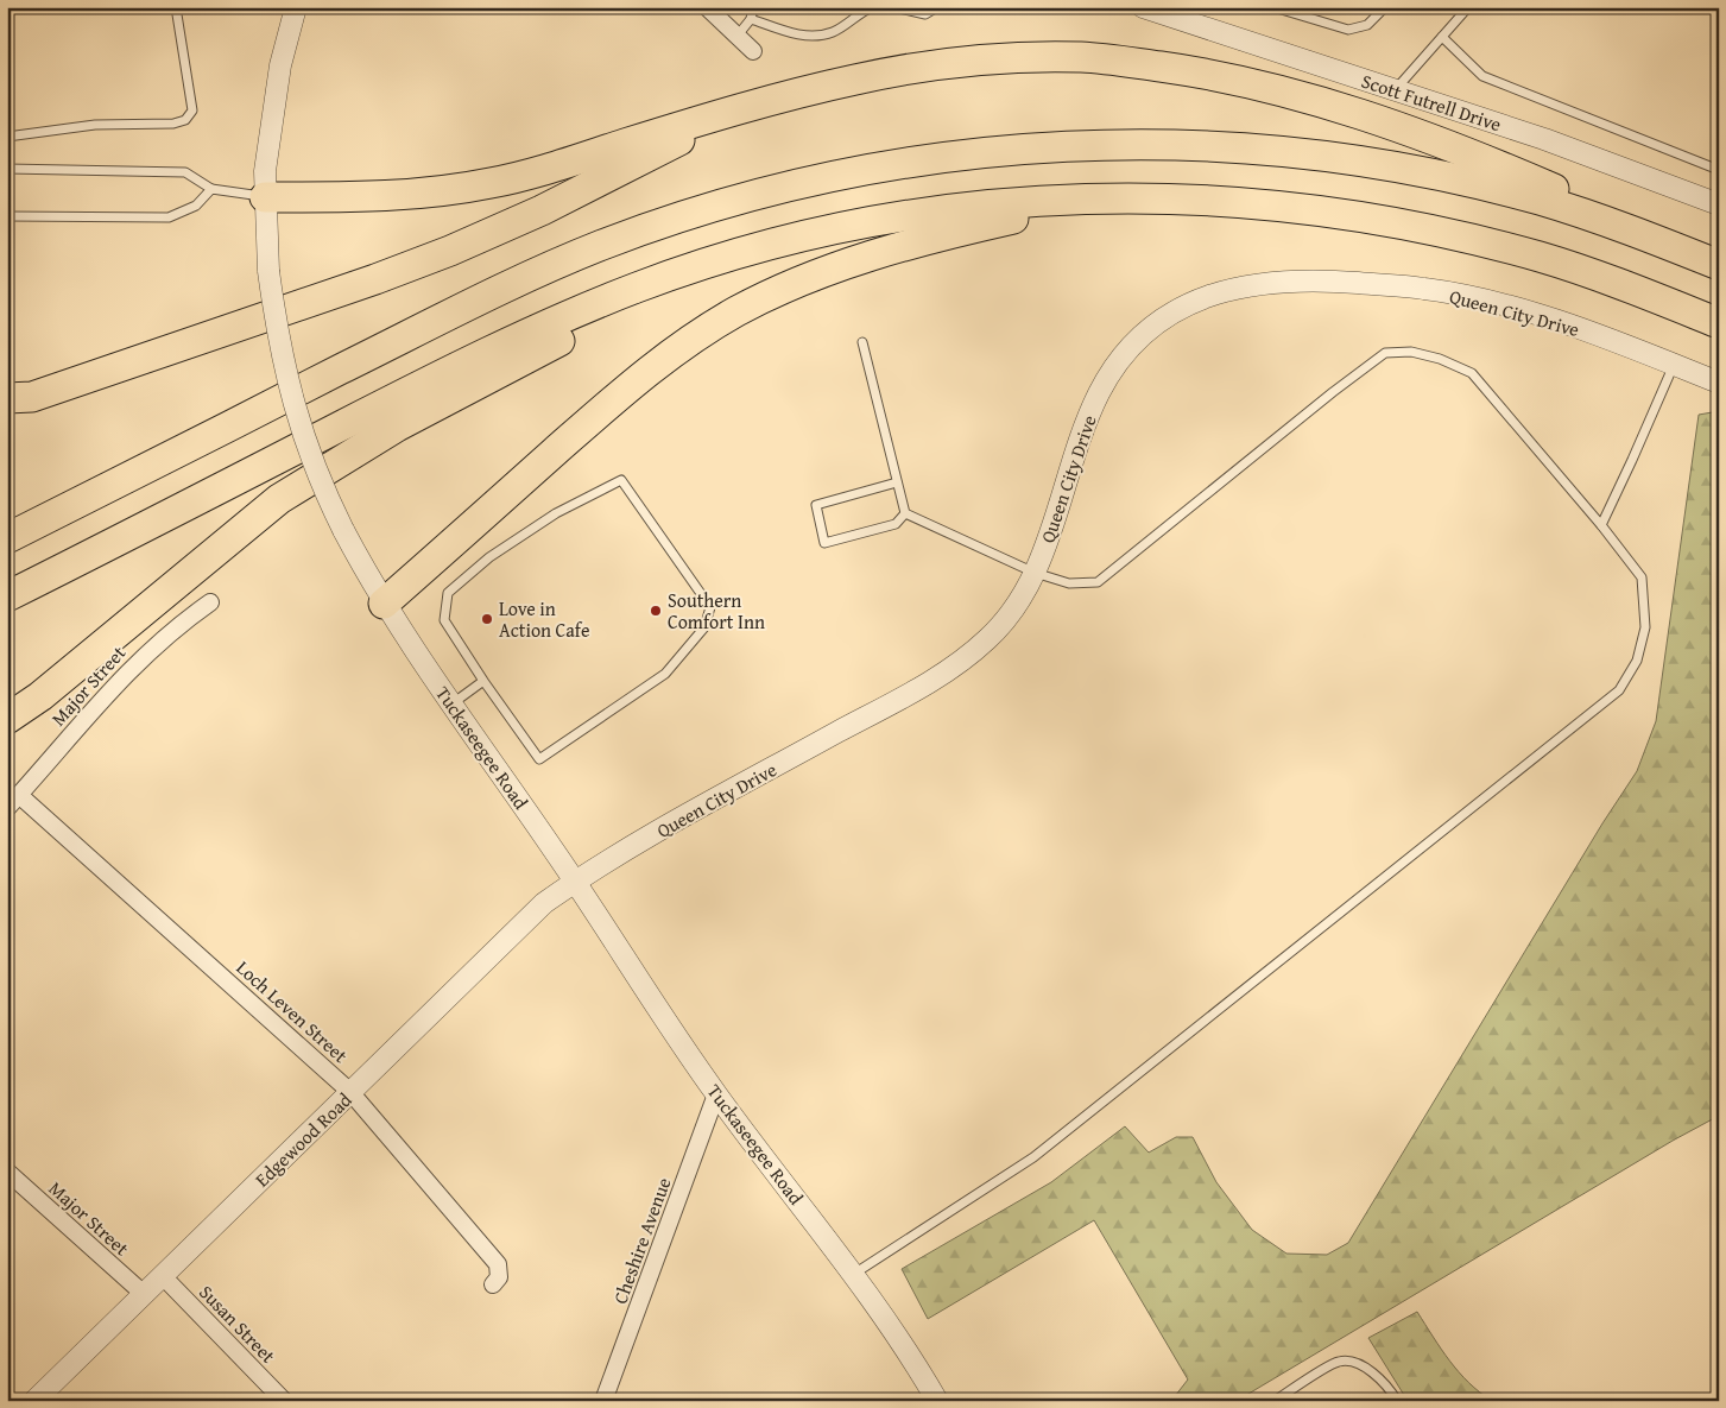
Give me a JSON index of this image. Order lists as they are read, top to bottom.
{
  "streets": {
    "street": [
      "Scott Futrell Drive",
      "Queen City Drive",
      "Major Street",
      "Tuckaseegee Road",
      "Loch Leven Street",
      "Edgewood Road",
      "Cheshire Avenue",
      "Susan Street"
    ]
  },
  "crossings": [
    ["Queen City Drive", "Tuckaseegee Road"],
    ["Queen City Drive", "Edgewood Road"],
    ["Major Street", "Loch Leven Street"],
    ["Major Street", "Edgewood Road"],
    ["Tuckaseegee Road", "Edgewood Road"],
    ["Tuckaseegee Road", "Cheshire Avenue"],
    ["Loch Leven Street", "Edgewood Road"],
    ["Edgewood Road", "Susan Street"]
  ],
  "places": ["Southern Comfort Inn", "Love in Action Cafe"]
}
